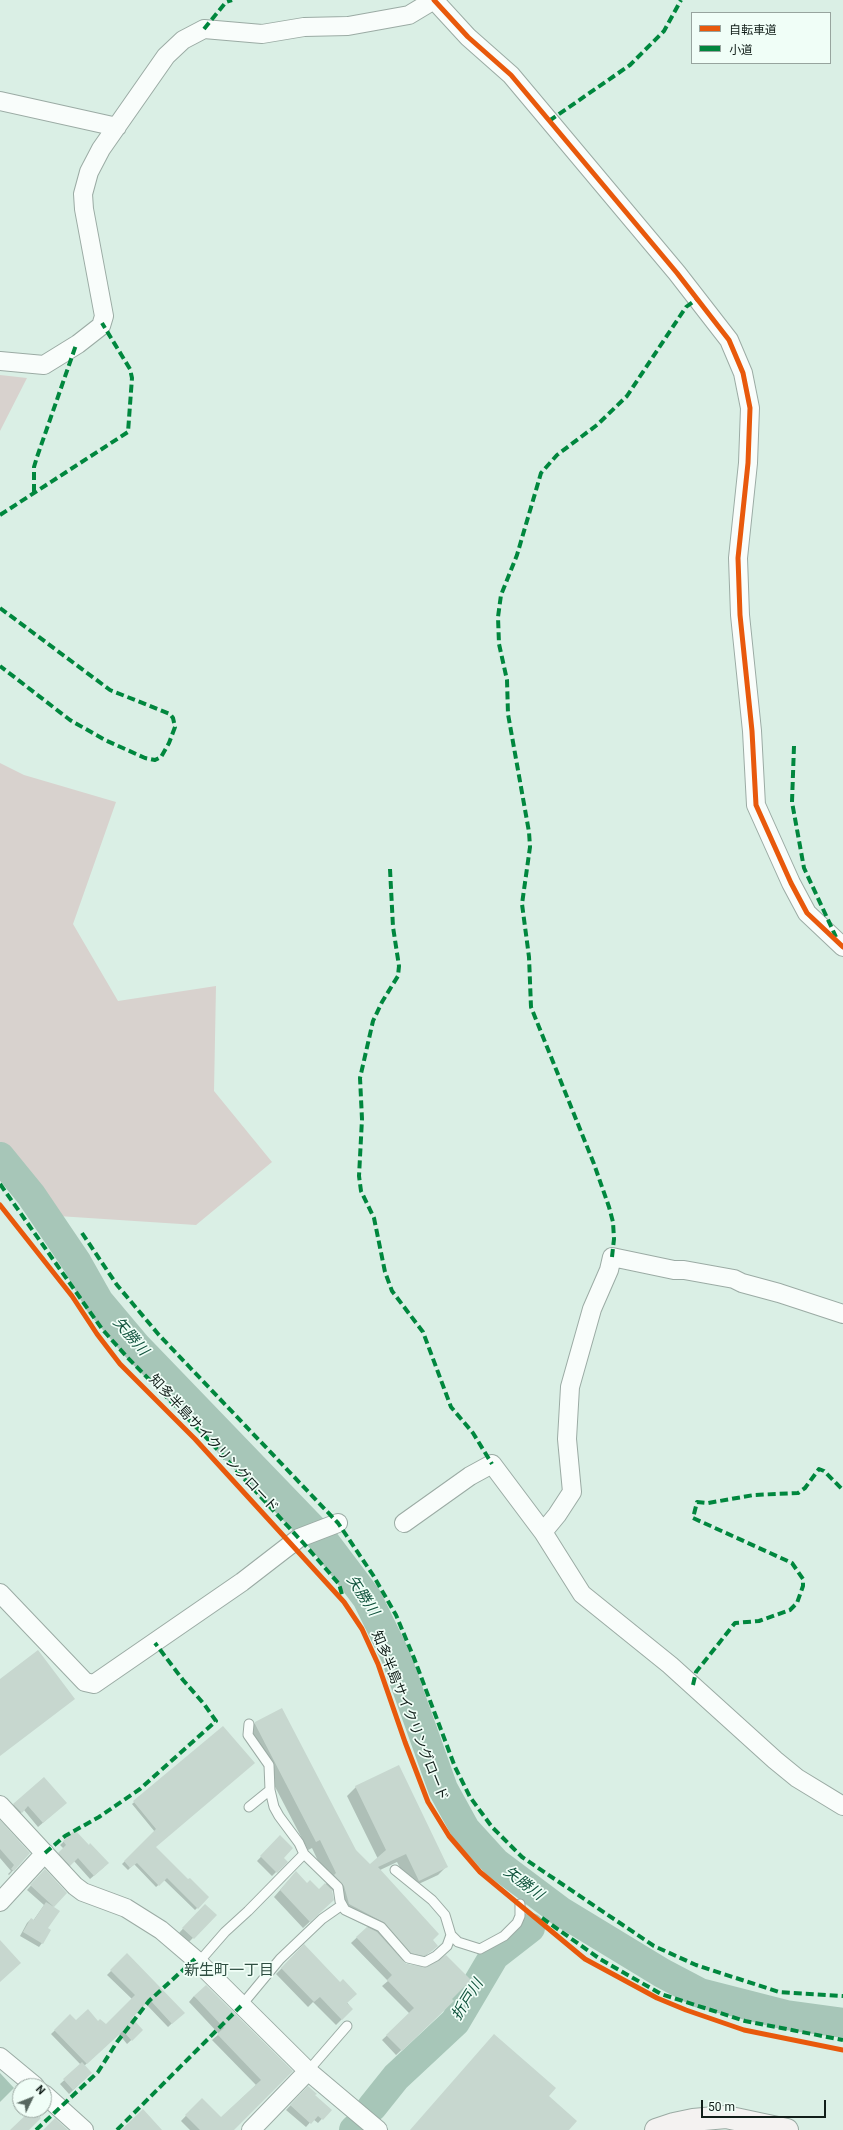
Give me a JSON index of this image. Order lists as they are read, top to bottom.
{
  "streets": {
    "cycle path": ["知多半島サイクリングロード"]
  },
  "districts": ["新生町一丁目"],
  "water": ["矢勝川", "折戸川"],
  "legend": ["自転車道", "小道"],
  "scale_bar": "50 m",
  "north": "top right"
}
